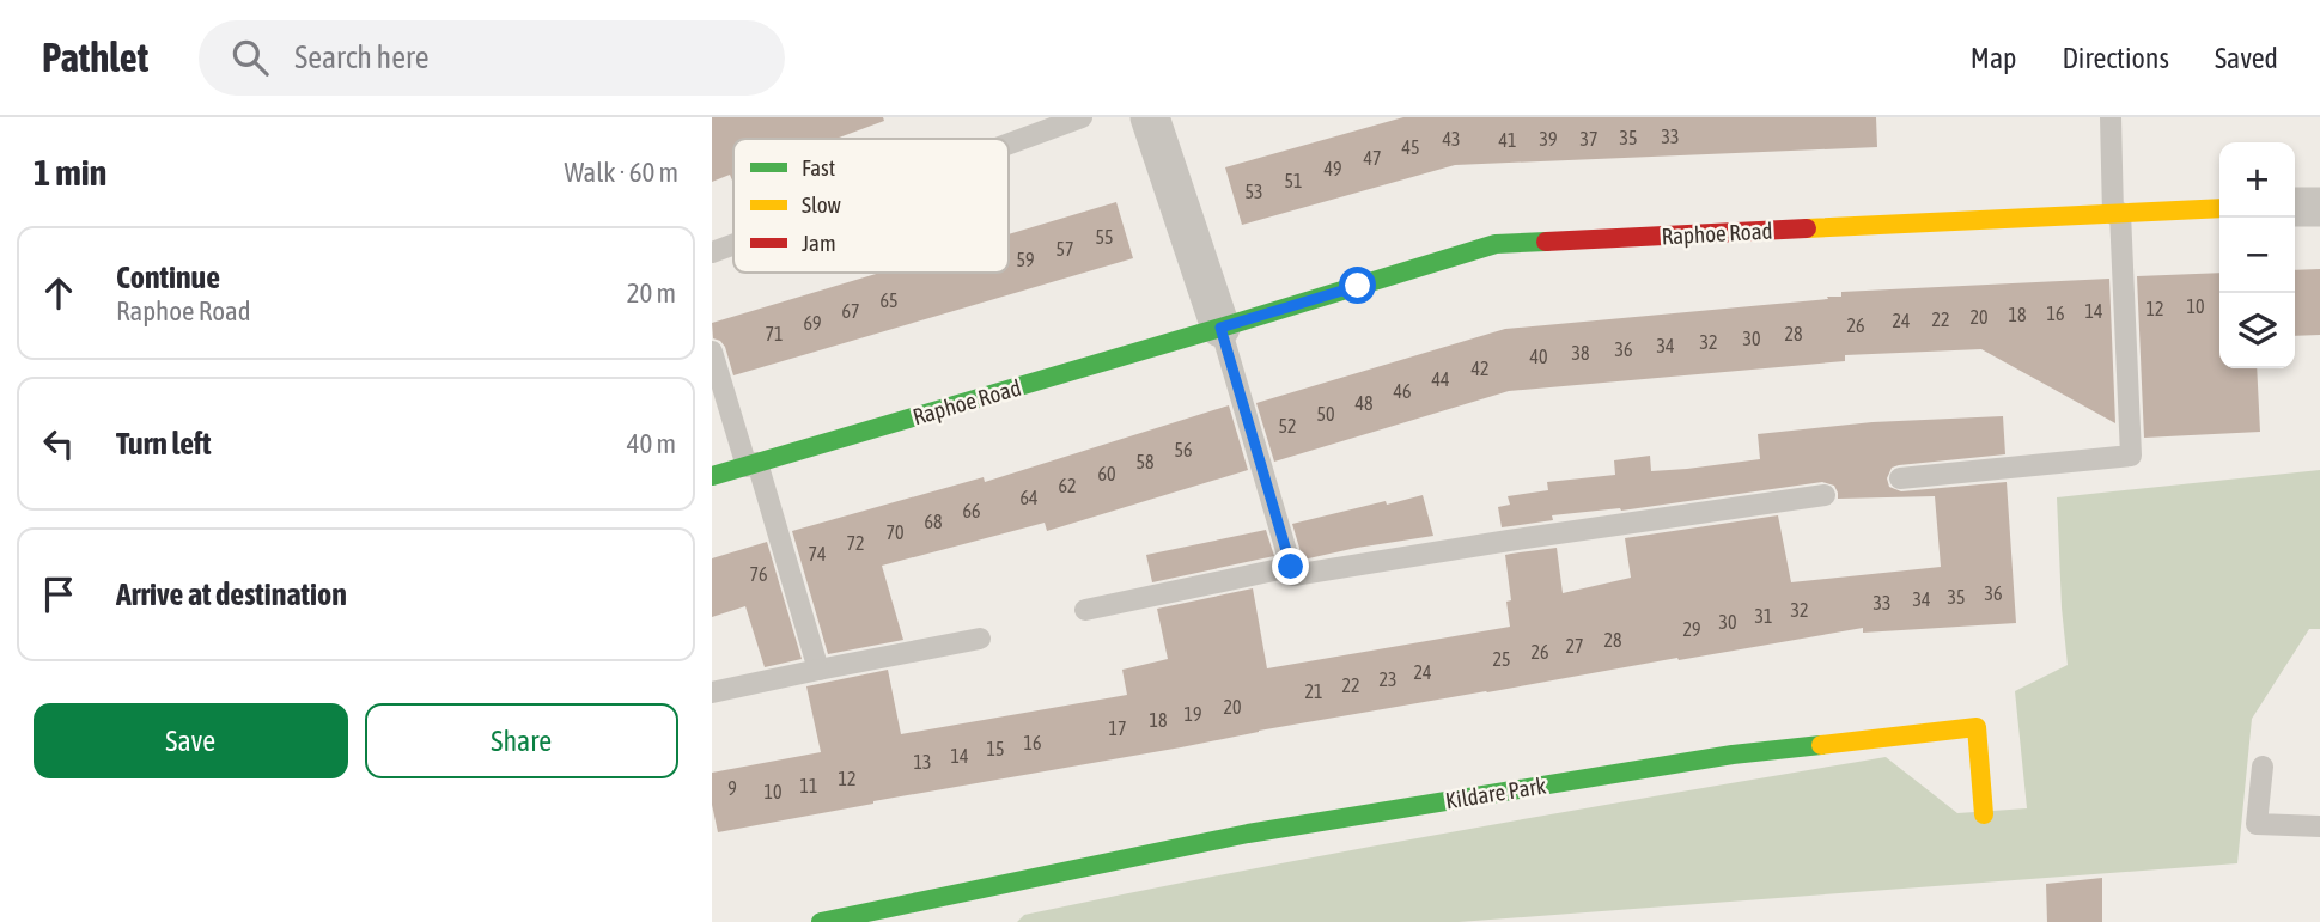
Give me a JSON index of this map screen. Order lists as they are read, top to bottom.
{
  "streets": {
    "street": ["Raphoe Road", "Kildare Park"]
  },
  "house_numbers": [
    "33",
    "35",
    "43",
    "39",
    "37",
    "41",
    "45",
    "47",
    "49",
    "51",
    "53",
    "55",
    "57",
    "59",
    "65",
    "10",
    "12",
    "67",
    "14",
    "16",
    "18",
    "20",
    "22",
    "24",
    "69",
    "26",
    "71",
    "28",
    "30",
    "32",
    "34",
    "36",
    "38",
    "40",
    "42",
    "44",
    "46",
    "48",
    "50",
    "52",
    "56",
    "58",
    "60",
    "62",
    "64",
    "66",
    "68",
    "70",
    "72",
    "74",
    "76",
    "36",
    "35",
    "34",
    "33",
    "32",
    "31",
    "30",
    "29",
    "28",
    "27",
    "26",
    "25",
    "24",
    "23",
    "22",
    "21",
    "20",
    "19",
    "18",
    "17",
    "16",
    "15",
    "14",
    "13",
    "12",
    "11",
    "9",
    "10"
  ],
  "legend": ["Fast", "Slow", "Jam"],
  "page": {
    "header": "Pathlet",
    "search": "Search here",
    "nav": ["Map", "Directions", "Saved"],
    "heading": ["1 min", "Walk · 60 m"],
    "map_buttons": ["+", "−"],
    "list": [
      ["Continue", "Raphoe Road", "20 m"],
      ["Turn left", "40 m"],
      "Arrive at destination"
    ],
    "buttons": ["Save", "Share"]
  }
}
